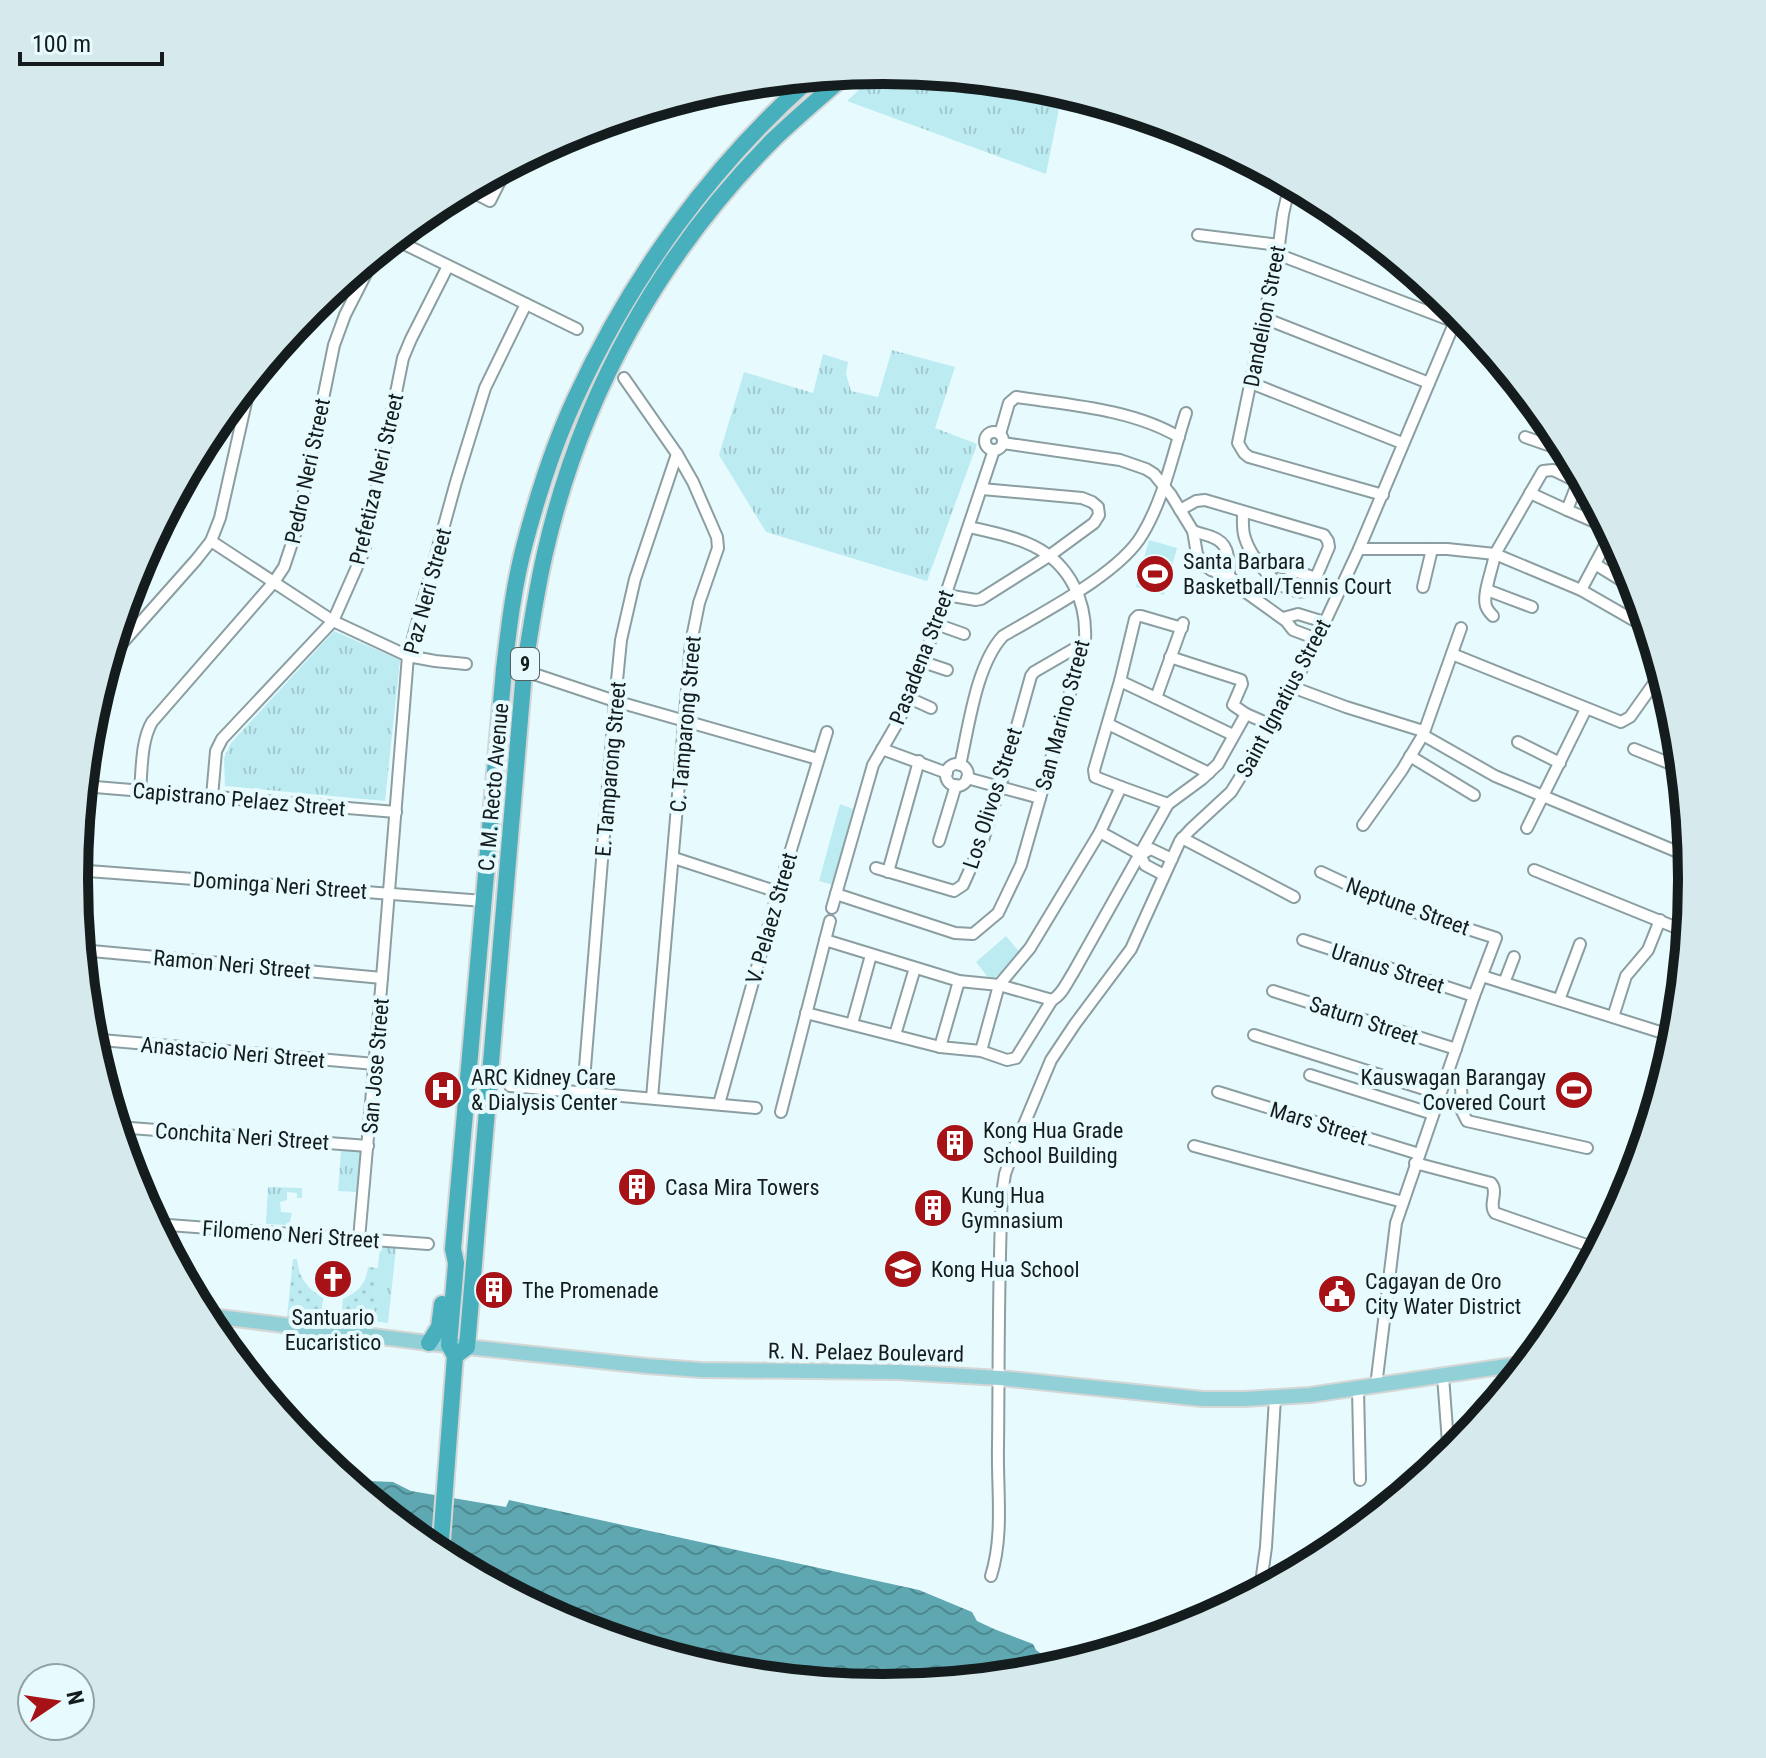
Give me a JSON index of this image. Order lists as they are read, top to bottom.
{
  "streets": {
    "highway": ["9", "C. M. Recto Avenue"],
    "main road": ["R. N. Pelaez Boulevard"],
    "street": [
      "Dandelion Street",
      "Pedro Neri Street",
      "Prefetiza Neri Street",
      "Paz Neri Street",
      "Pasadena Street",
      "Saint Ignatius Street",
      "San Marino Street",
      "C. Tamparong Street",
      "E. Tamparong Street",
      "Los Olivos Street",
      "Capistrano Pelaez Street",
      "Dominga Neri Street",
      "Neptune Street",
      "V. Pelaez Street",
      "Ramon Neri Street",
      "Uranus Street",
      "Saturn Street",
      "Anastacio Neri Street",
      "San Jose Street",
      "Mars Street",
      "Conchita Neri Street",
      "Filomeno Neri Street"
    ]
  },
  "crossings": [
    ["Dandelion Street", "Saint Ignatius Street"],
    ["Pedro Neri Street", "Capistrano Pelaez Street"],
    ["Prefetiza Neri Street", "Capistrano Pelaez Street"],
    ["Paz Neri Street", "Capistrano Pelaez Street"],
    ["Paz Neri Street", "Dominga Neri Street"],
    ["Paz Neri Street", "San Jose Street"],
    ["Pasadena Street", "San Marino Street"],
    ["Saint Ignatius Street", "R. N. Pelaez Boulevard"],
    ["San Marino Street", "Los Olivos Street"],
    ["C. Tamparong Street", "E. Tamparong Street"],
    ["C. M. Recto Avenue", "Dominga Neri Street"],
    ["C. M. Recto Avenue", "R. N. Pelaez Boulevard"],
    ["Dominga Neri Street", "San Jose Street"],
    ["Ramon Neri Street", "San Jose Street"],
    ["Anastacio Neri Street", "San Jose Street"],
    ["San Jose Street", "Conchita Neri Street"],
    ["San Jose Street", "Filomeno Neri Street"]
  ],
  "places": {
    "sports": ["Santa Barbara Basketball/Tennis Court", "Kauswagan Barangay Covered Court"],
    "hospital": ["ARC Kidney Care & Dialysis Center"],
    "building": [
      "Kong Hua Grade School Building",
      "Casa Mira Towers",
      "Kung Hua Gymnasium",
      "The Promenade"
    ],
    "school or university": ["Kong Hua School"],
    "church": ["Santuario Eucaristico"],
    "public building": ["Cagayan de Oro City Water District"]
  },
  "scale_bar": "100 m",
  "north": "right"
}
